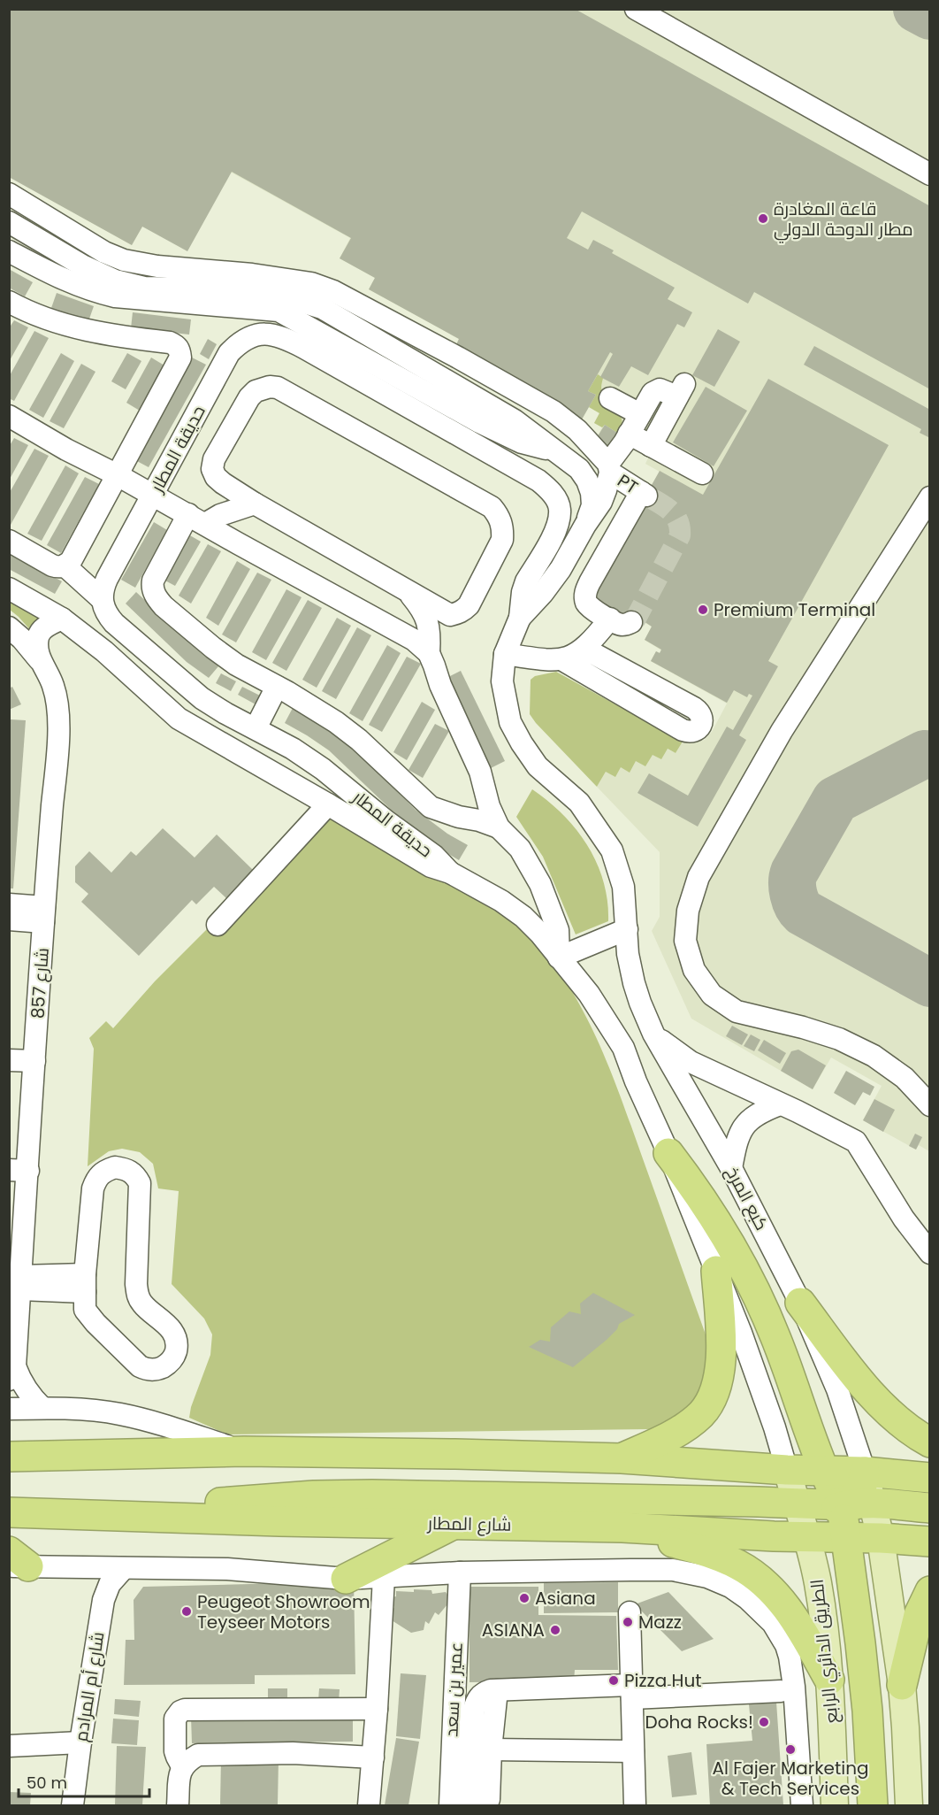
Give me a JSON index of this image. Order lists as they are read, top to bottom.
{
  "streets": {
    "highway": ["شارع المطار"],
    "main road": ["الطريق الدائري الرابع"],
    "street": [
      "حديقة المطار",
      "PT",
      "شارع 857",
      "كبع المرخ",
      "شارع أم المرادم",
      "عمير بن سعد"
    ]
  },
  "crossings": [
    ["حديقة المطار", "PT"],
    ["حديقة المطار", "شارع 857"],
    ["حديقة المطار", "كبع المرخ"],
    ["شارع المطار", "الطريق الدائري الرابع"],
    ["الطريق الدائري الرابع", "عمير بن سعد"]
  ],
  "places": [
    "قاعة المغادرة مطار الدوحة الدولي",
    "Premium Terminal",
    "Asiana",
    "Peugeot Showroom Teyseer Motors",
    "Mazz",
    "ASIANA",
    "Pizza Hut",
    "Doha Rocks!",
    "Al Fajer Marketing & Tech Services"
  ],
  "scale_bar": "50 m"
}
